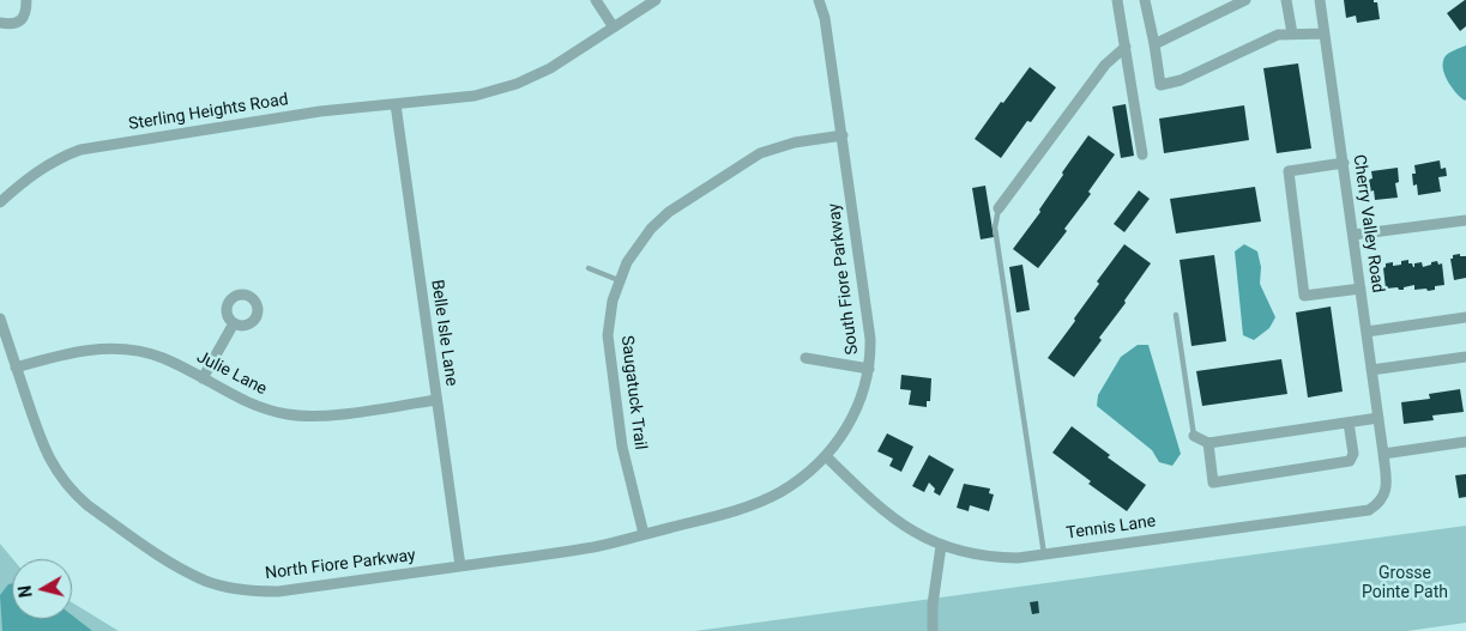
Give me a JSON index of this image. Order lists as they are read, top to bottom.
{
  "streets": {
    "street": [
      "Sterling Heights Road",
      "Cherry Valley Road",
      "South Fiore Parkway",
      "Belle Isle Lane",
      "Julie Lane",
      "Saugatuck Trail",
      "Tennis Lane",
      "North Fiore Parkway"
    ]
  },
  "crossings": [
    ["Sterling Heights Road", "Belle Isle Lane"],
    ["Cherry Valley Road", "Tennis Lane"],
    ["South Fiore Parkway", "Saugatuck Trail"],
    ["South Fiore Parkway", "Tennis Lane"],
    ["South Fiore Parkway", "North Fiore Parkway"],
    ["Belle Isle Lane", "Julie Lane"],
    ["Belle Isle Lane", "North Fiore Parkway"],
    ["Julie Lane", "North Fiore Parkway"]
  ],
  "parks": ["Grosse Pointe Path"],
  "north": "left"
}
